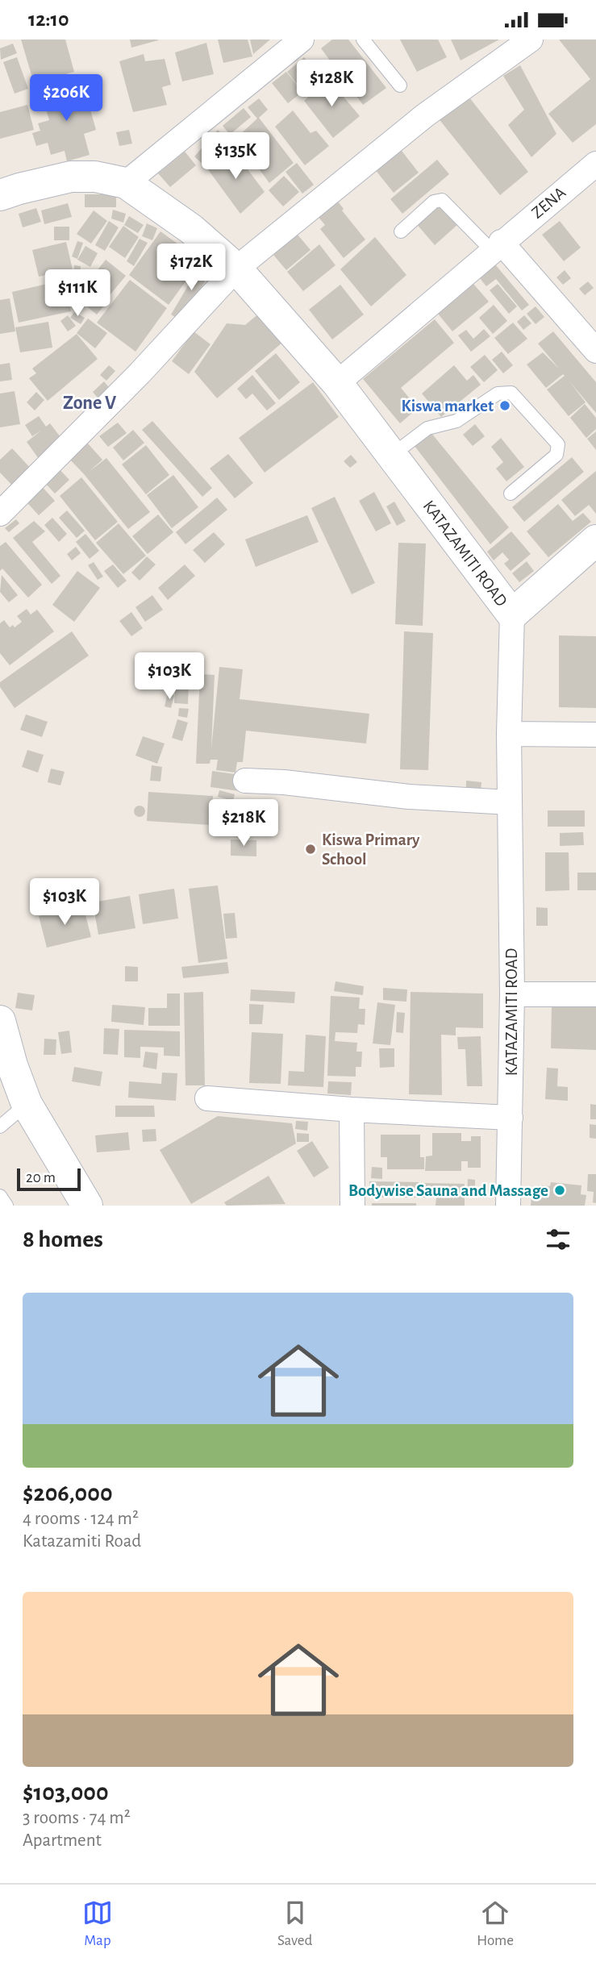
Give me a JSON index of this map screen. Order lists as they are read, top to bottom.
{
  "streets": {
    "street": ["ZENA", "KATAZAMITI ROAD"]
  },
  "crossings": [
    ["ZENA", "KATAZAMITI ROAD"]
  ],
  "districts": ["Zone V"],
  "places": ["Kiswa market", "Kiswa Primary School", "Bodywise Sauna and Massage"],
  "scale_bar": "20 m",
  "page": {
    "status": "12:10",
    "price": [
      "$128K",
      "$206K",
      "$135K",
      "$172K",
      "$111K",
      "$103K",
      "$218K",
      "$103K"
    ],
    "scale": "20 m",
    "heading": "8 homes",
    "list": [
      {
        "name": "$206,000",
        "note": "4 rooms · 124 m² · Katazamiti Road"
      },
      {
        "name": "$103,000",
        "note": "3 rooms · 74 m² · Apartment"
      }
    ],
    "tabs": ["Map", "Saved", "Home"]
  }
}
